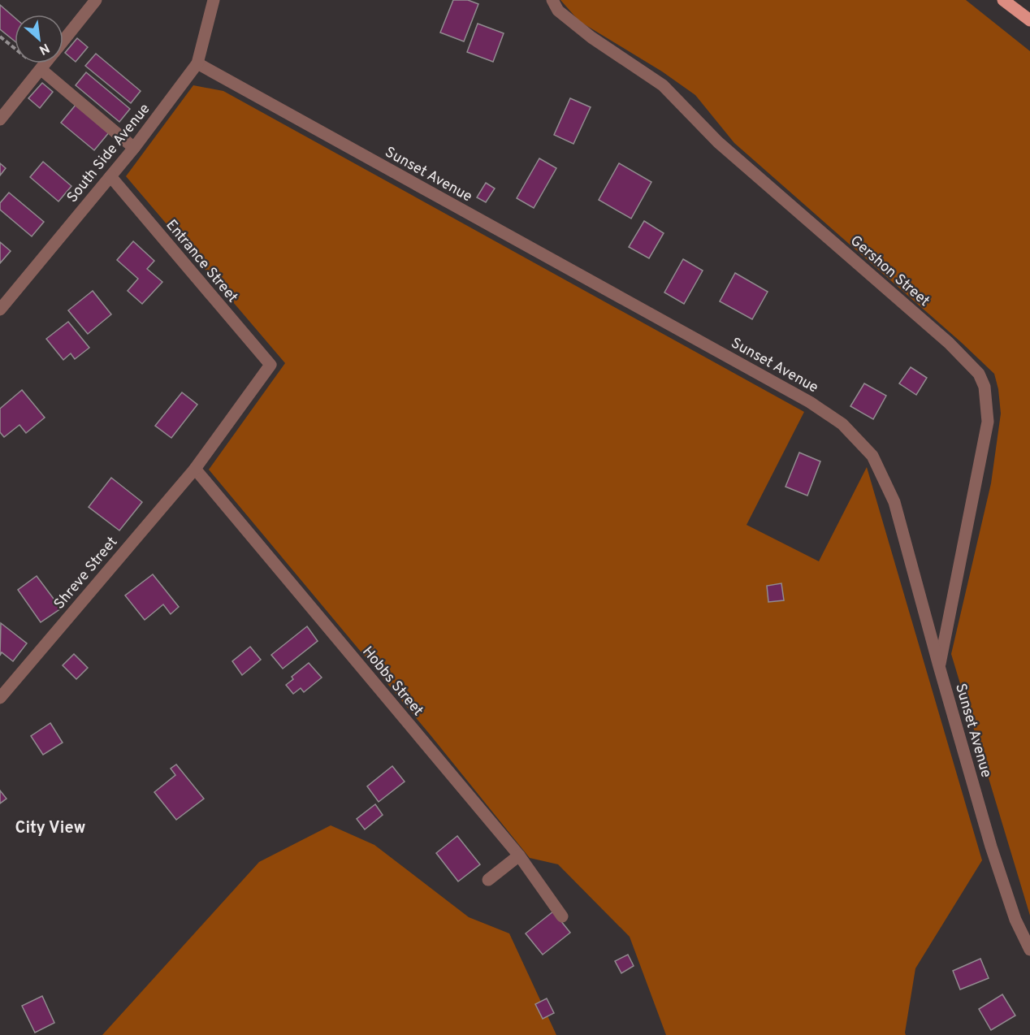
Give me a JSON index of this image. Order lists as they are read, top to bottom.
{
  "streets": {
    "street": [
      "South Side Avenue",
      "Sunset Avenue",
      "Entrance Street",
      "Gershon Street",
      "Shreve Street",
      "Hobbs Street"
    ]
  },
  "crossings": [
    ["South Side Avenue", "Sunset Avenue"],
    ["South Side Avenue", "Entrance Street"],
    ["Sunset Avenue", "Gershon Street"],
    ["Entrance Street", "Shreve Street"],
    ["Shreve Street", "Hobbs Street"]
  ],
  "districts": ["City View"],
  "north": "bottom right"
}
